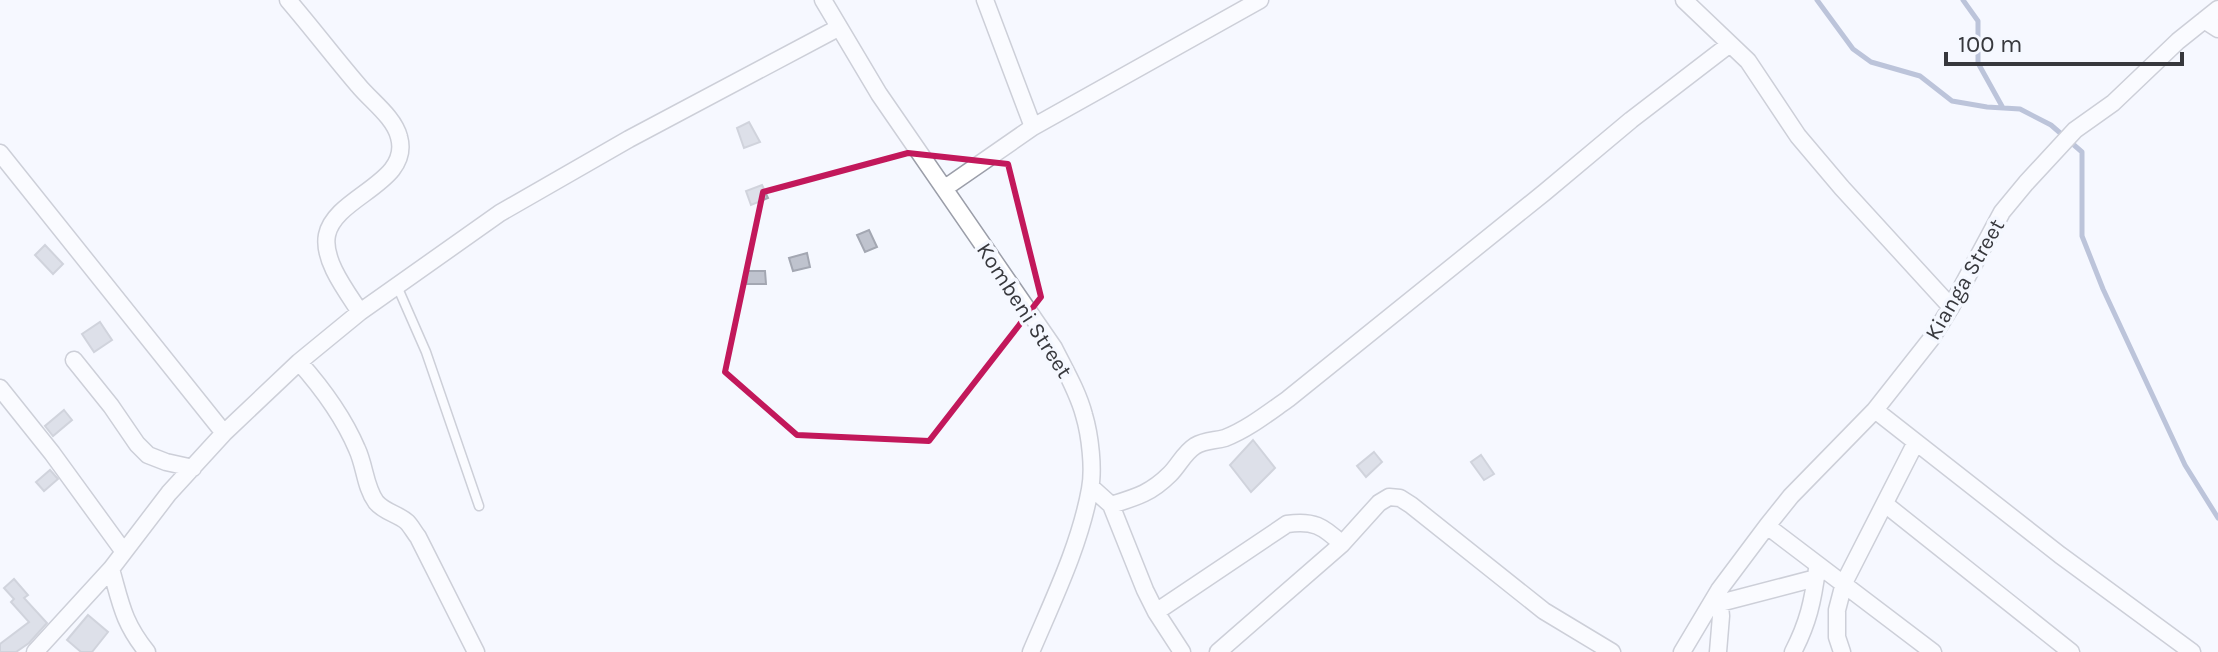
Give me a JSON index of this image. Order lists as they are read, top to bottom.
{
  "streets": {
    "street": ["Kianga Street", "Kombeni Street"]
  },
  "scale_bar": "100 m"
}
